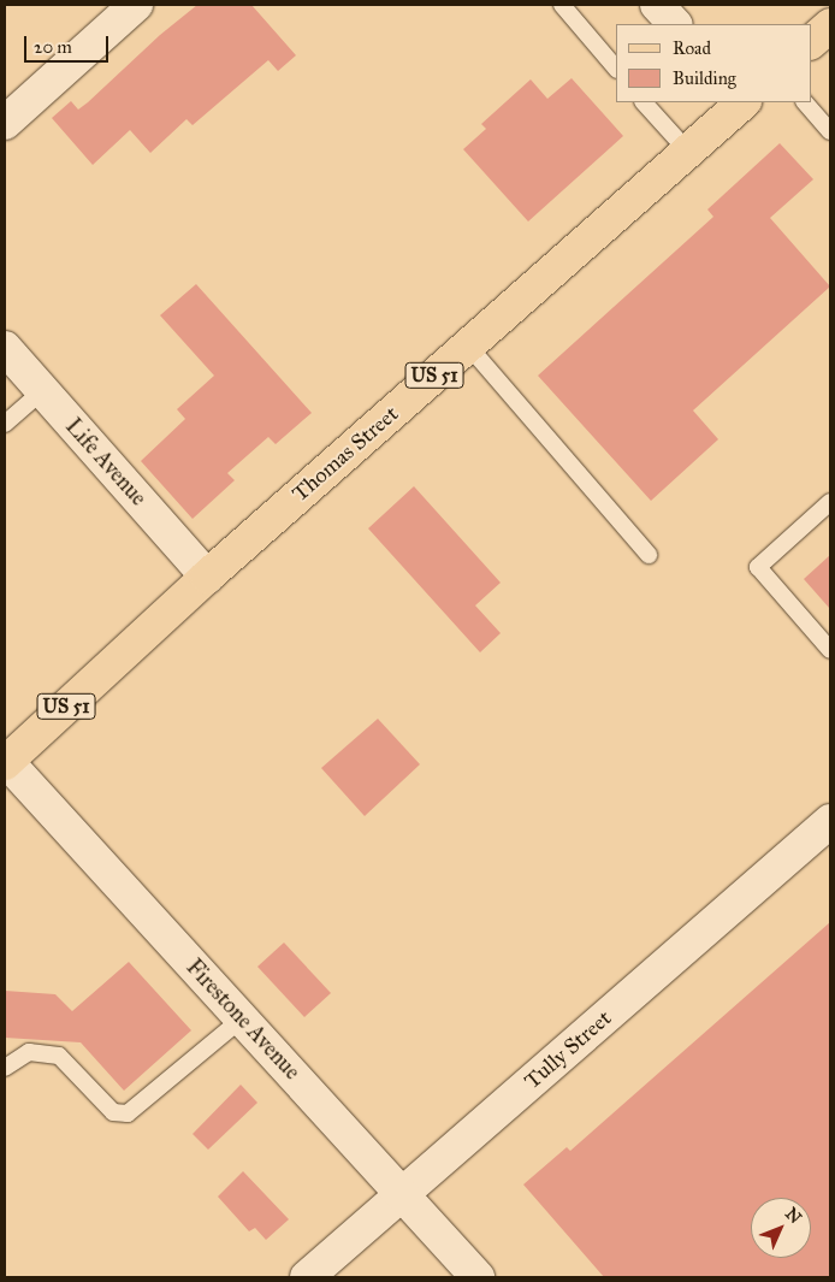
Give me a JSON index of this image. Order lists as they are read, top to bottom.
{
  "streets": {
    "main road": ["US 51", "Thomas Street"],
    "street": ["Life Avenue", "Firestone Avenue", "Tully Street"]
  },
  "crossings": [
    ["Thomas Street", "Life Avenue"],
    ["Thomas Street", "Firestone Avenue"],
    ["Firestone Avenue", "Tully Street"]
  ],
  "legend": ["Road", "Building"],
  "scale_bar": "20 m",
  "north": "top right"
}
